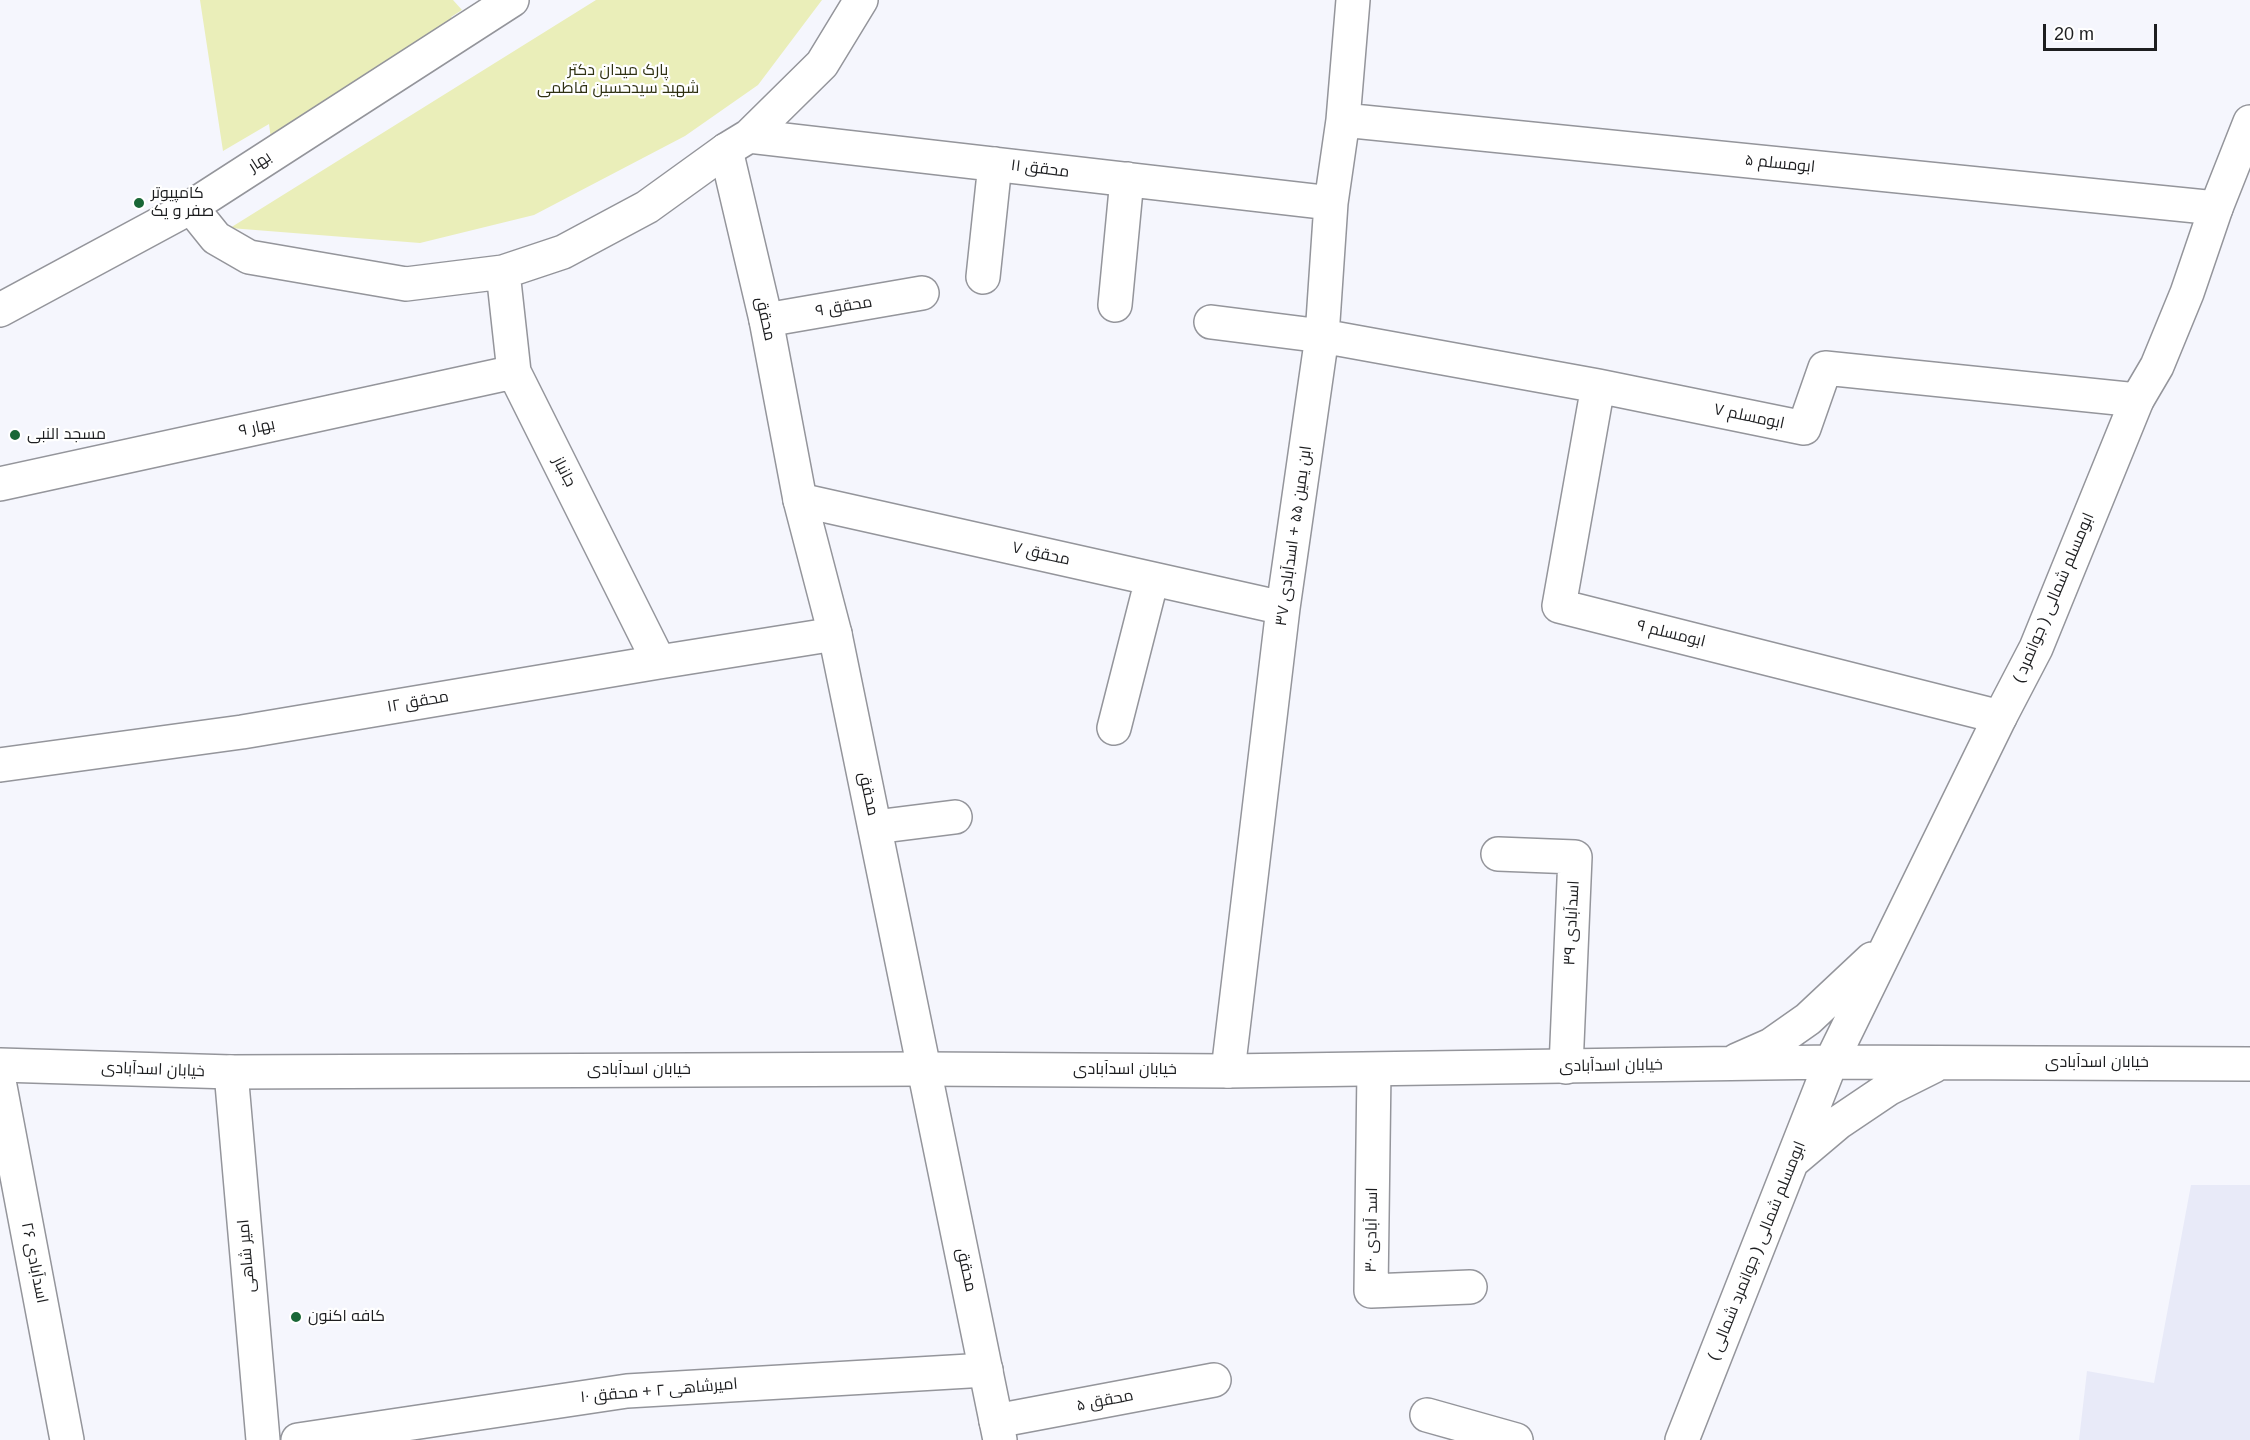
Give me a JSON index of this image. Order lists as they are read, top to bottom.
{
  "streets": {
    "street": [
      "بهار",
      "ابومسلم ۵",
      "محقق ۱۱",
      "محقق ۹",
      "محقق",
      "ابومسلم ۷",
      "بهار ۹",
      "جانباز",
      "ابن یمین ۵۵ + اسدآبادی ۳۷",
      "محقق ۷",
      "ابومسلم شمالی ( جوانمرد )",
      "ابومسلم ۹",
      "محقق ۱۲",
      "اسدآبادی ۳۹",
      "خیابان اسدآبادی",
      "اسد آبادی ۳۰",
      "ابومسلم شمالی ( جوانمرد شمالی )",
      "امیر شاهی",
      "اسدآبادی ۲۶",
      "امیرشاهی ۲ + محقق ۱۰",
      "محقق ۵"
    ]
  },
  "crossings": [
    ["ابومسلم ۵", "ابن یمین ۵۵ + اسدآبادی ۳۷"],
    ["ابومسلم ۵", "ابومسلم شمالی ( جوانمرد )"],
    ["محقق ۱۱", "محقق"],
    ["محقق ۱۱", "ابن یمین ۵۵ + اسدآبادی ۳۷"],
    ["محقق ۹", "محقق"],
    ["محقق", "محقق ۷"],
    ["محقق", "محقق ۱۲"],
    ["محقق", "خیابان اسدآبادی"],
    ["محقق", "امیرشاهی ۲ + محقق ۱۰"],
    ["محقق", "محقق ۵"],
    ["ابومسلم ۷", "ابن یمین ۵۵ + اسدآبادی ۳۷"],
    ["ابومسلم ۷", "ابومسلم شمالی ( جوانمرد )"],
    ["ابومسلم ۷", "ابومسلم ۹"],
    ["بهار ۹", "جانباز"],
    ["جانباز", "محقق ۱۲"],
    ["ابن یمین ۵۵ + اسدآبادی ۳۷", "محقق ۷"],
    ["ابن یمین ۵۵ + اسدآبادی ۳۷", "خیابان اسدآبادی"],
    ["ابومسلم شمالی ( جوانمرد )", "ابومسلم ۹"],
    ["ابومسلم شمالی ( جوانمرد )", "خیابان اسدآبادی"],
    ["ابومسلم شمالی ( جوانمرد )", "ابومسلم شمالی ( جوانمرد شمالی )"],
    ["اسدآبادی ۳۹", "خیابان اسدآبادی"],
    ["خیابان اسدآبادی", "اسد آبادی ۳۰"],
    ["خیابان اسدآبادی", "ابومسلم شمالی ( جوانمرد شمالی )"],
    ["خیابان اسدآبادی", "امیر شاهی"]
  ],
  "parks": ["پارک میدان دکتر شهید سیدحسین فاطمی"],
  "places": ["کامپیوتر صفر و یک", "مسجد النبی", "کافه اکنون"],
  "scale_bar": "20 m"
}
